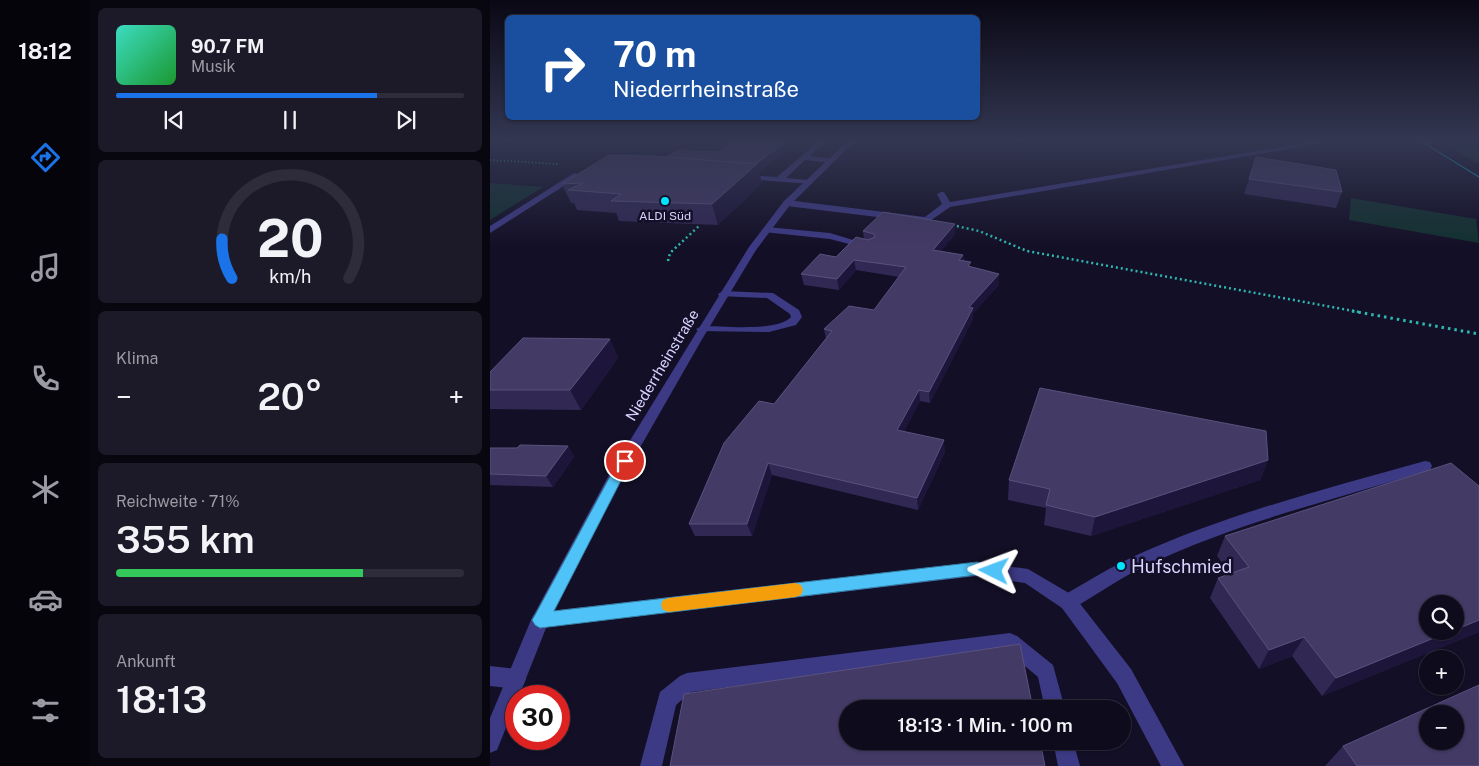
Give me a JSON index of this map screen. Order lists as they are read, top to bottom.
{
  "streets": {
    "street": ["Niederrheinstraße"]
  },
  "places": ["ALDI Süd", "Hufschmied"],
  "page": {
    "tabs": "18:12",
    "turn": ["70 m", "Niederrheinstraße"],
    "song": ["90.7 FM", "Musik"],
    "tile": [
      "Klima",
      ["Reichweite · 71%", "355 km"],
      ["Ankunft", "18:13"]
    ],
    "heat": ["−", "20°", "+"],
    "map_buttons": ["+", "−"],
    "limit": "30",
    "trip": "18:13 · 1 Min. · 100 m",
    "gauge": ["20", "km/h"]
  }
}
